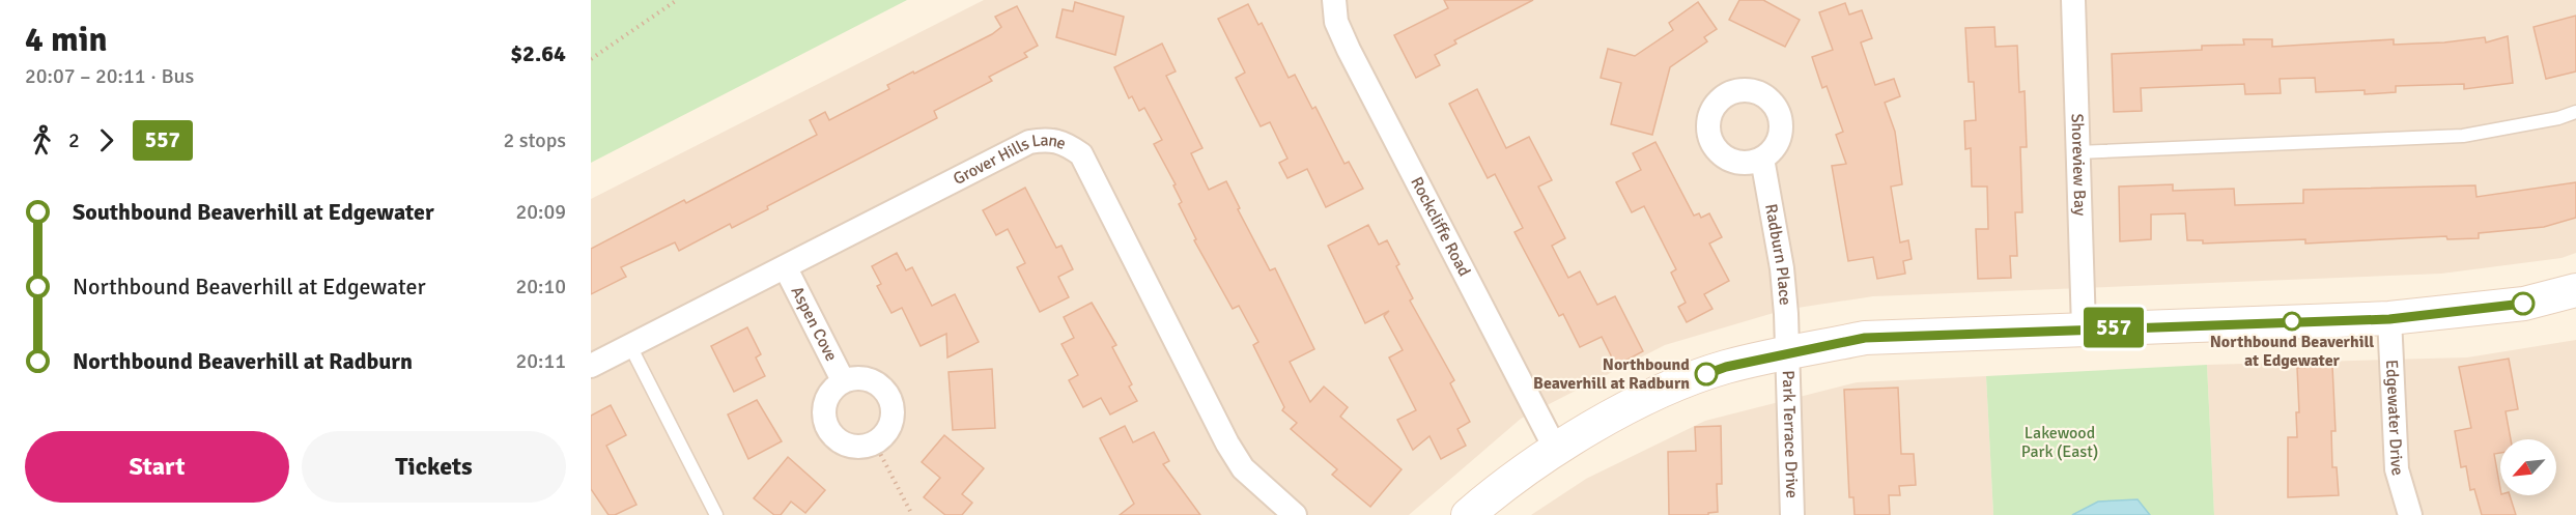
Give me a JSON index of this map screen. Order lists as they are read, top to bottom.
{
  "streets": {
    "street": [
      "Shoreview Bay",
      "Grover Hills Lane",
      "Rockcliffe Road",
      "Radburn Place",
      "Aspen Cove",
      "Edgewater Drive",
      "Park Terrace Drive"
    ]
  },
  "crossings": [
    ["Grover Hills Lane", "Aspen Cove"],
    ["Radburn Place", "Park Terrace Drive"]
  ],
  "parks": ["Lakewood Park (East)"],
  "places": ["Northbound Beaverhill at Edgewater", "Northbound Beaverhill at Radburn"],
  "lines": ["bus line 557"],
  "north": "bottom left",
  "page": {
    "heading": ["4 min", "20:07 – 20:11 · Bus", "$2.64"],
    "on_map": "557",
    "legs": ["2", "557", "2 stops"],
    "list": [
      {
        "name": "Southbound Beaverhill at Edgewater",
        "value": "20:09"
      },
      {
        "name": "Northbound Beaverhill at Edgewater",
        "value": "20:10"
      },
      {
        "name": "Northbound Beaverhill at Radburn",
        "value": "20:11"
      }
    ],
    "buttons": ["Start", "Tickets"]
  }
}
